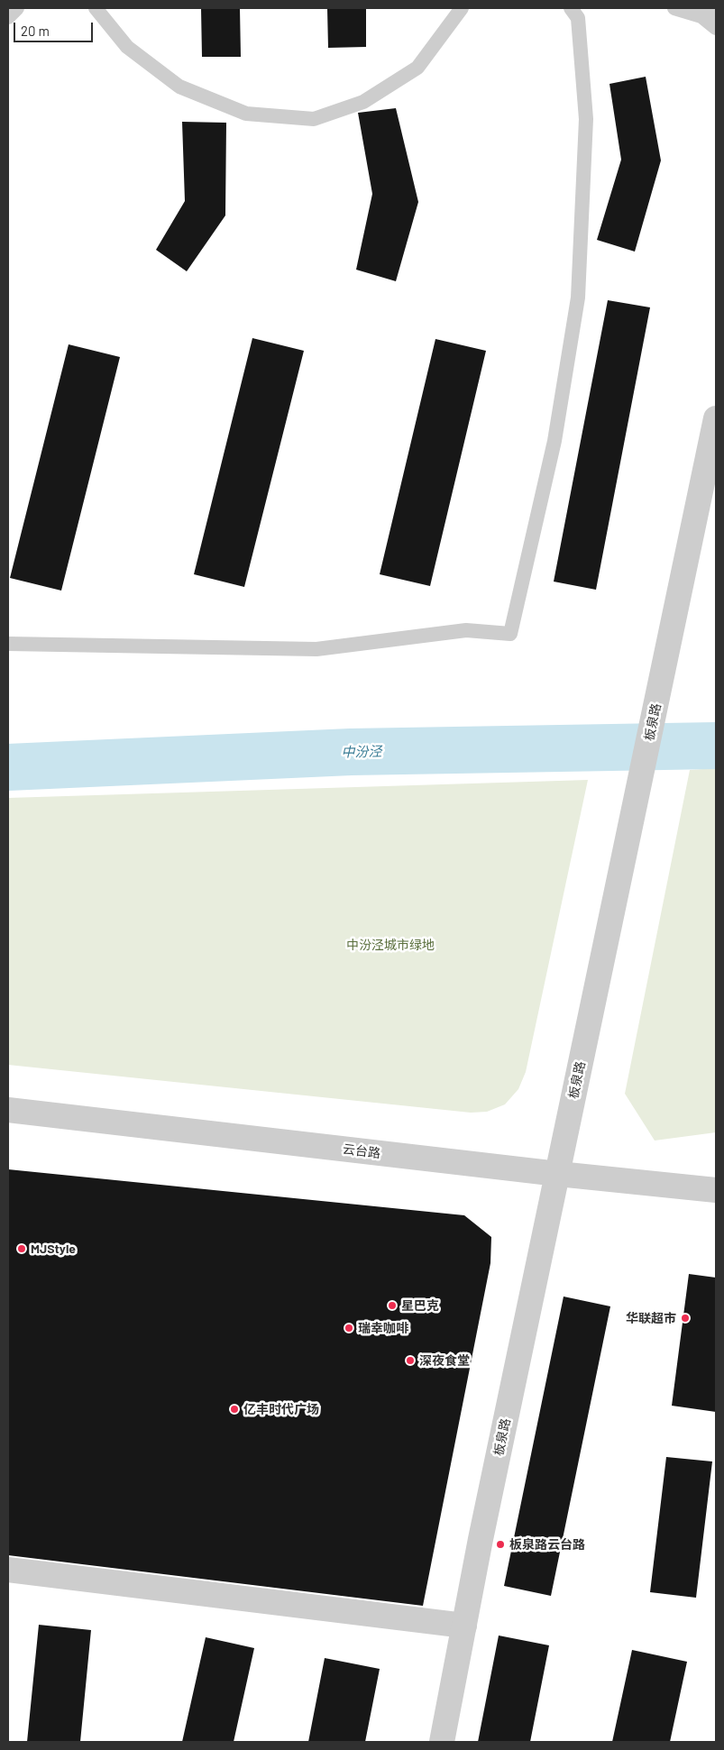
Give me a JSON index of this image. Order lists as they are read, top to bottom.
{
  "streets": {
    "street": ["板泉路", "云台路"]
  },
  "crossings": [
    ["板泉路", "云台路"]
  ],
  "water": ["中汾泾"],
  "parks": ["中汾泾城市绿地"],
  "places": [
    "MJStyle",
    "星巴克",
    "华联超市",
    "瑞幸咖啡",
    "深夜食堂",
    "亿丰时代广场",
    "板泉路云台路"
  ],
  "scale_bar": "20 m"
}
